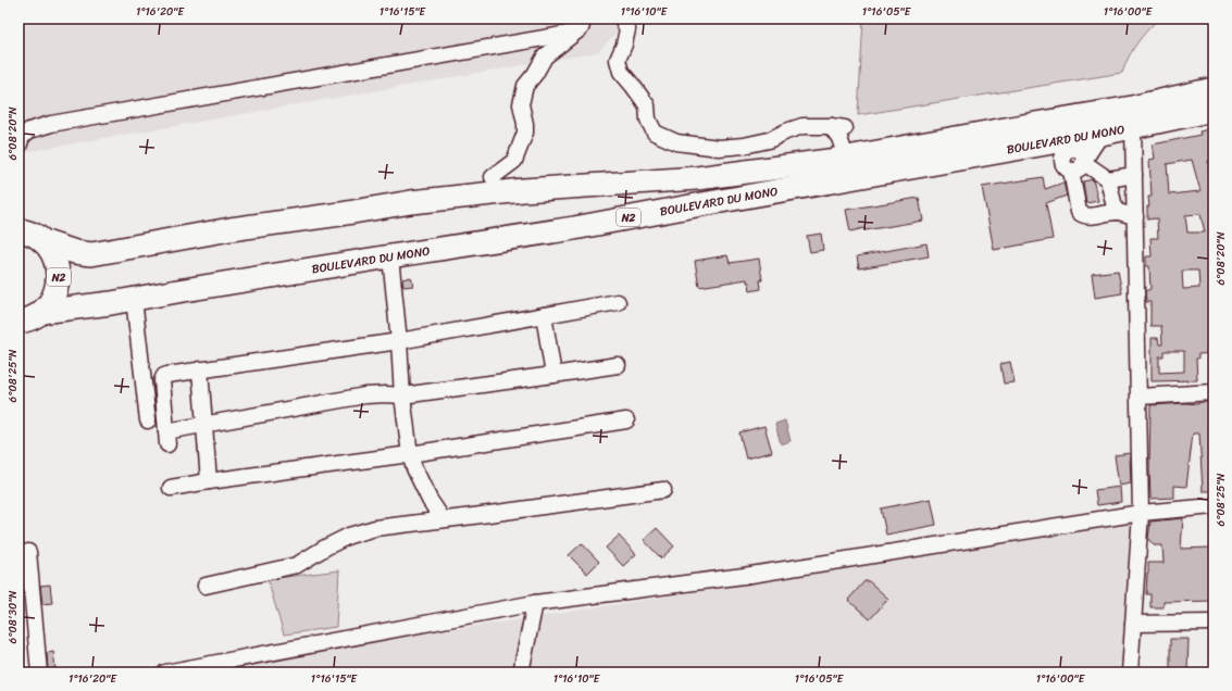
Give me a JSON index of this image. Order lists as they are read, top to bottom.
{
  "streets": {
    "highway": ["BOULEVARD DU MONO", "N2"]
  },
  "crossings": [
    ["BOULEVARD DU MONO", "N2"]
  ],
  "coordinates": [
    "1°16'20\"E",
    "1°16'15\"E",
    "1°16'10\"E",
    "1°16'05\"E",
    "1°16'00\"E",
    "6°08'20\"N",
    "6°08'25\"N",
    "6°08'30\"N"
  ]
}
